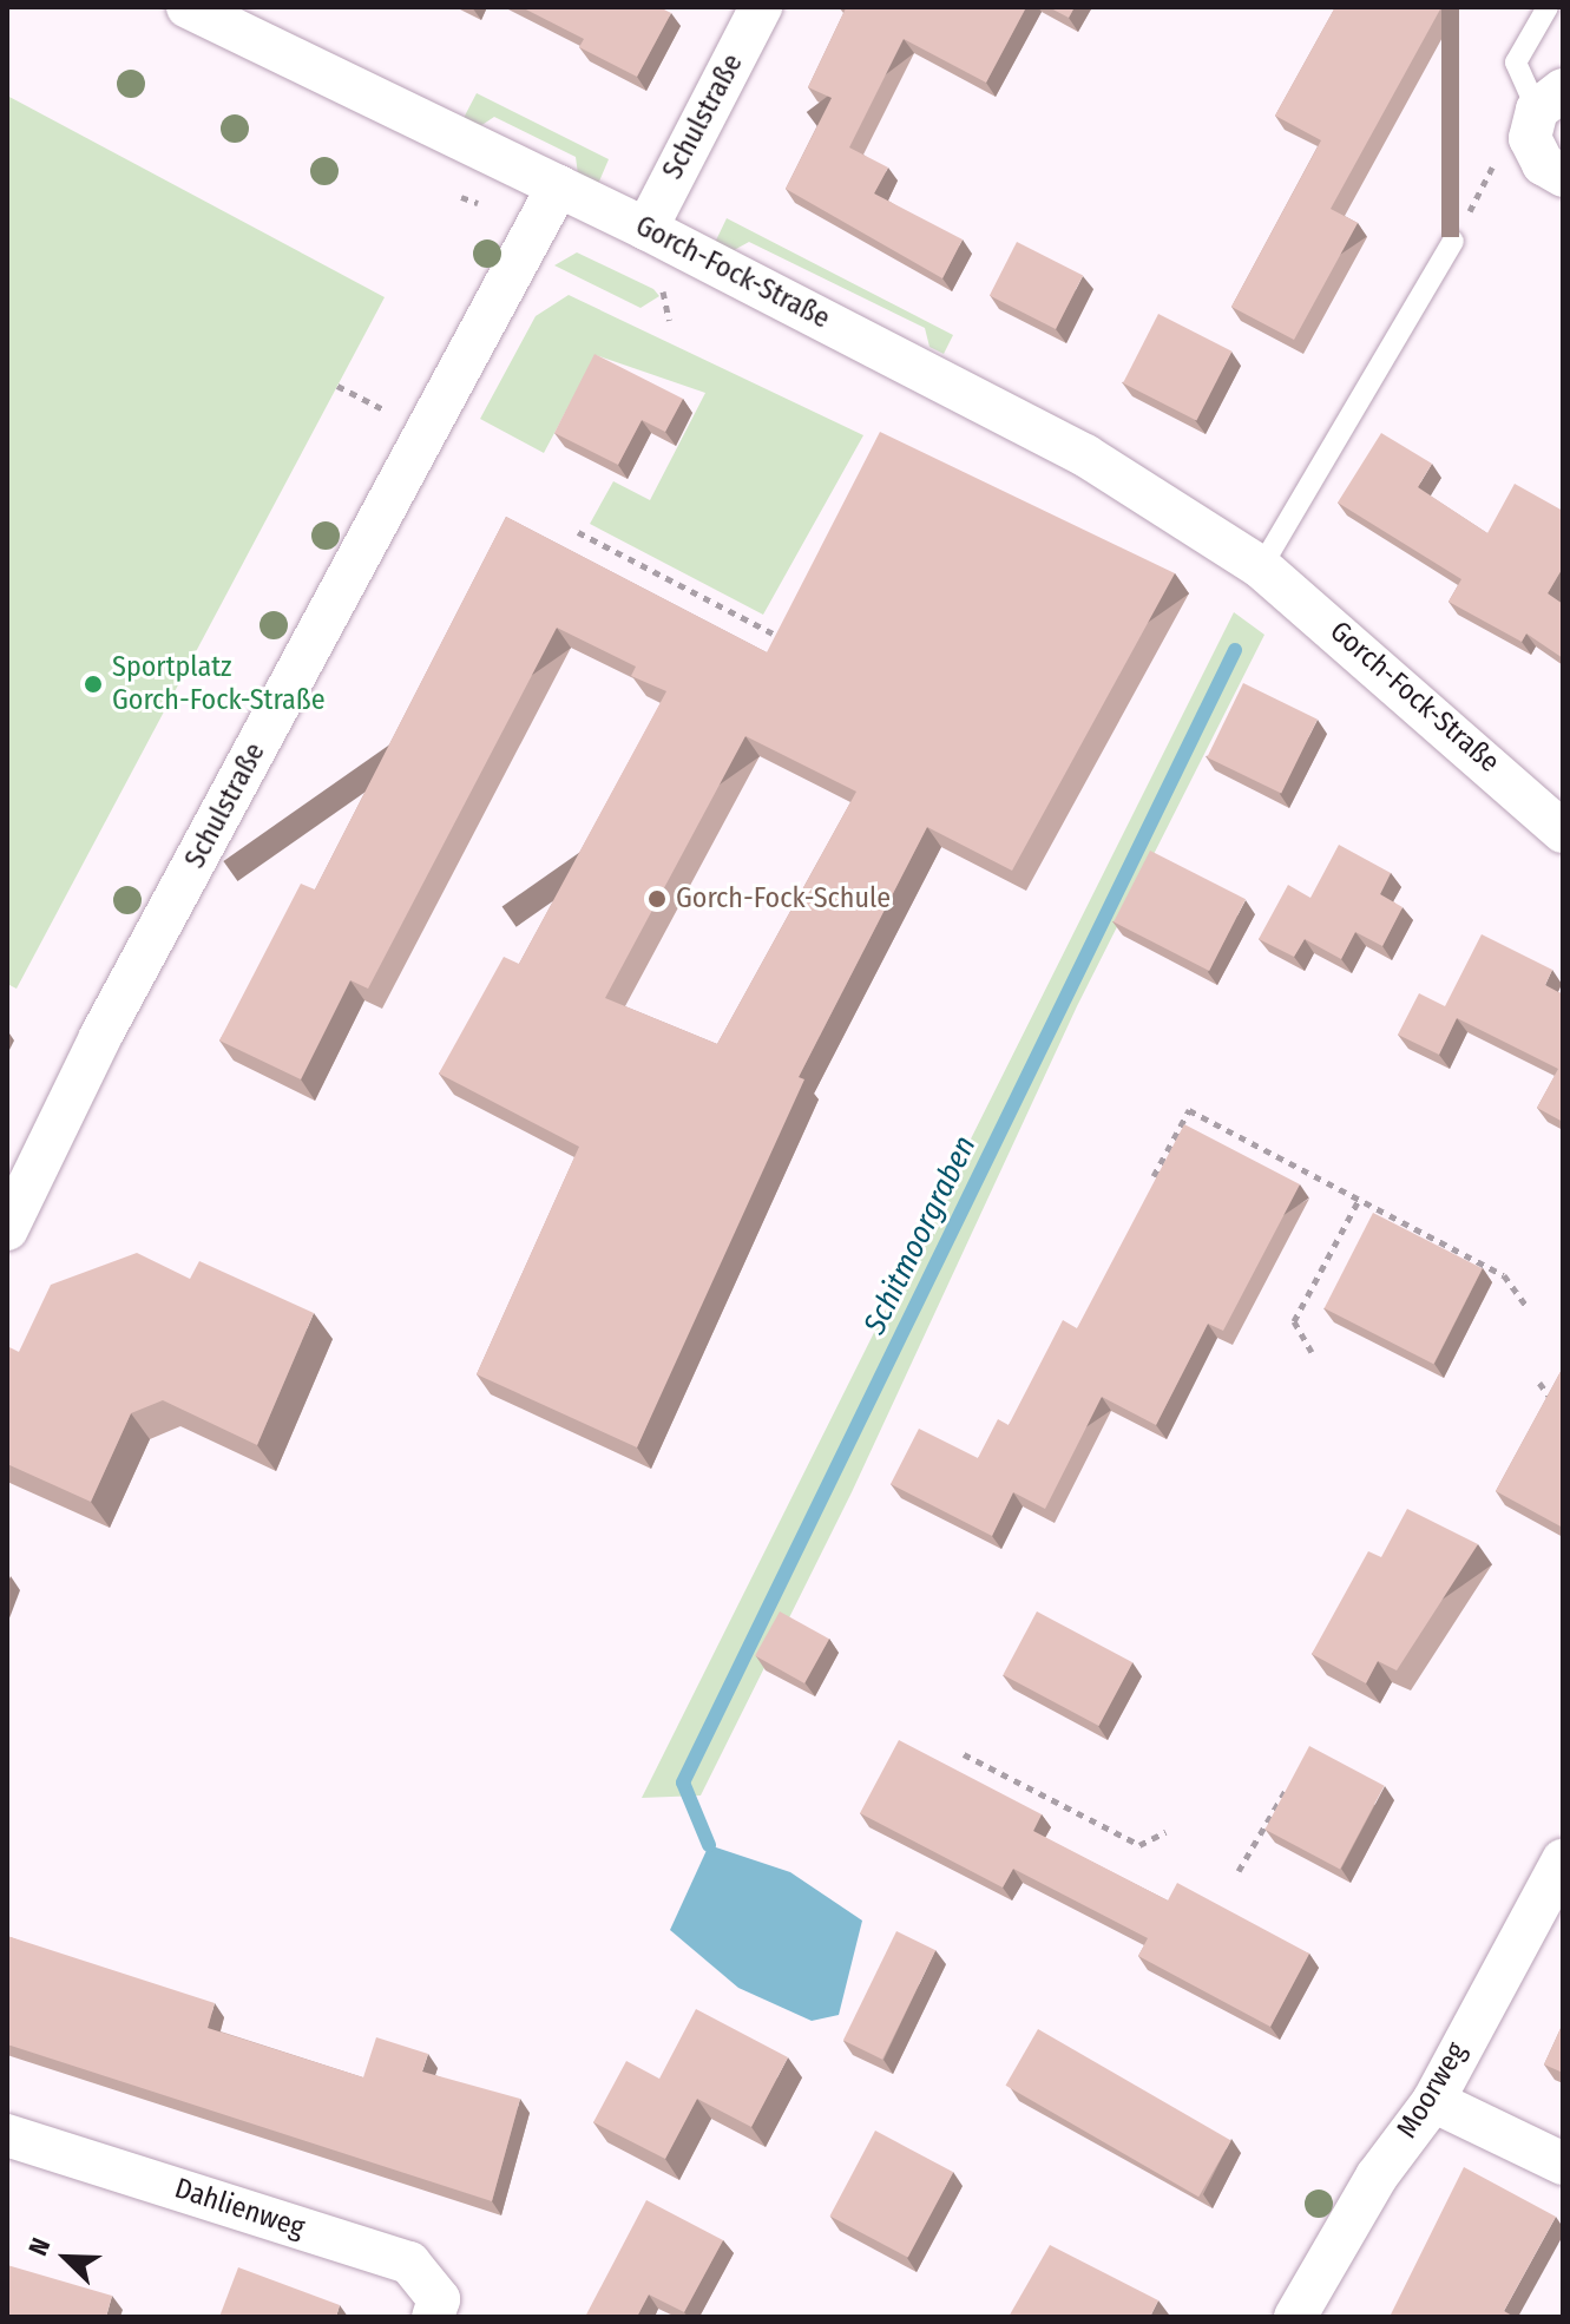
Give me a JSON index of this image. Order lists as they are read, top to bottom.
{
  "streets": {
    "street": [
      "Schulstraße",
      "Gorch-Fock-Straße",
      "Moorweg",
      "Dahlienweg"
    ]
  },
  "crossings": [
    ["Schulstraße", "Gorch-Fock-Straße"]
  ],
  "water": ["Schitmoorgraben"],
  "places": ["Sportplatz Gorch-Fock-Straße", "Gorch-Fock-Schule"],
  "north": "top left"
}
